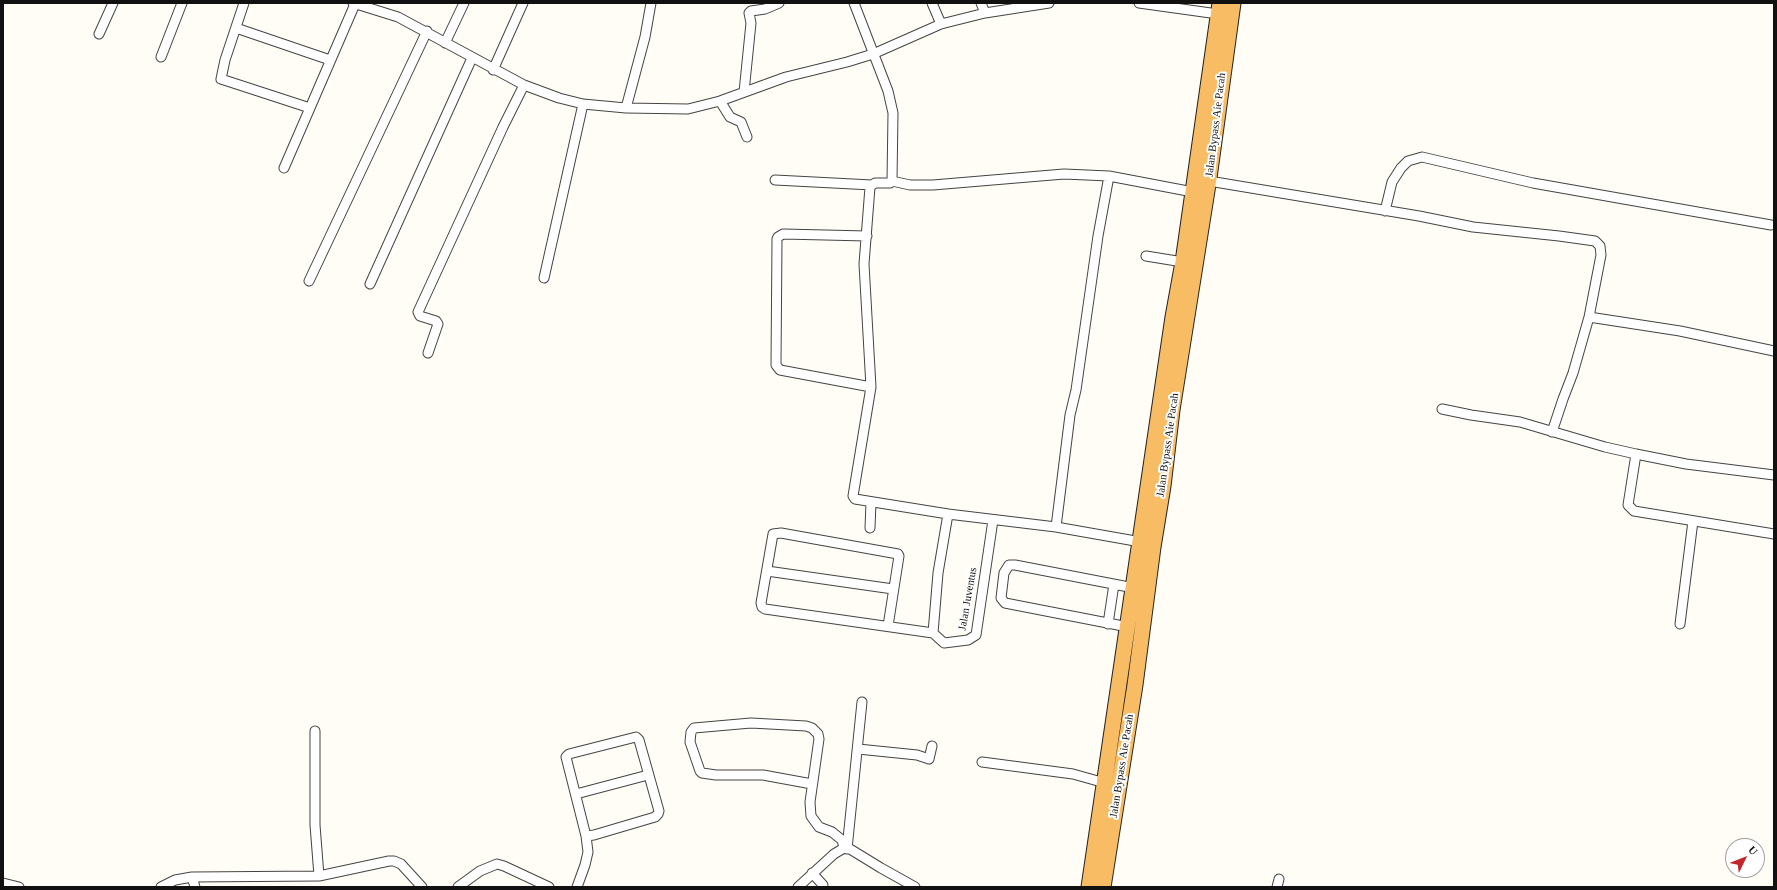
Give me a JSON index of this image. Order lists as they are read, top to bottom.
{
  "streets": {
    "highway": ["Jalan Bypass Aie Pacah"],
    "street": ["Jalan Juventus"]
  },
  "north": "top right"
}
